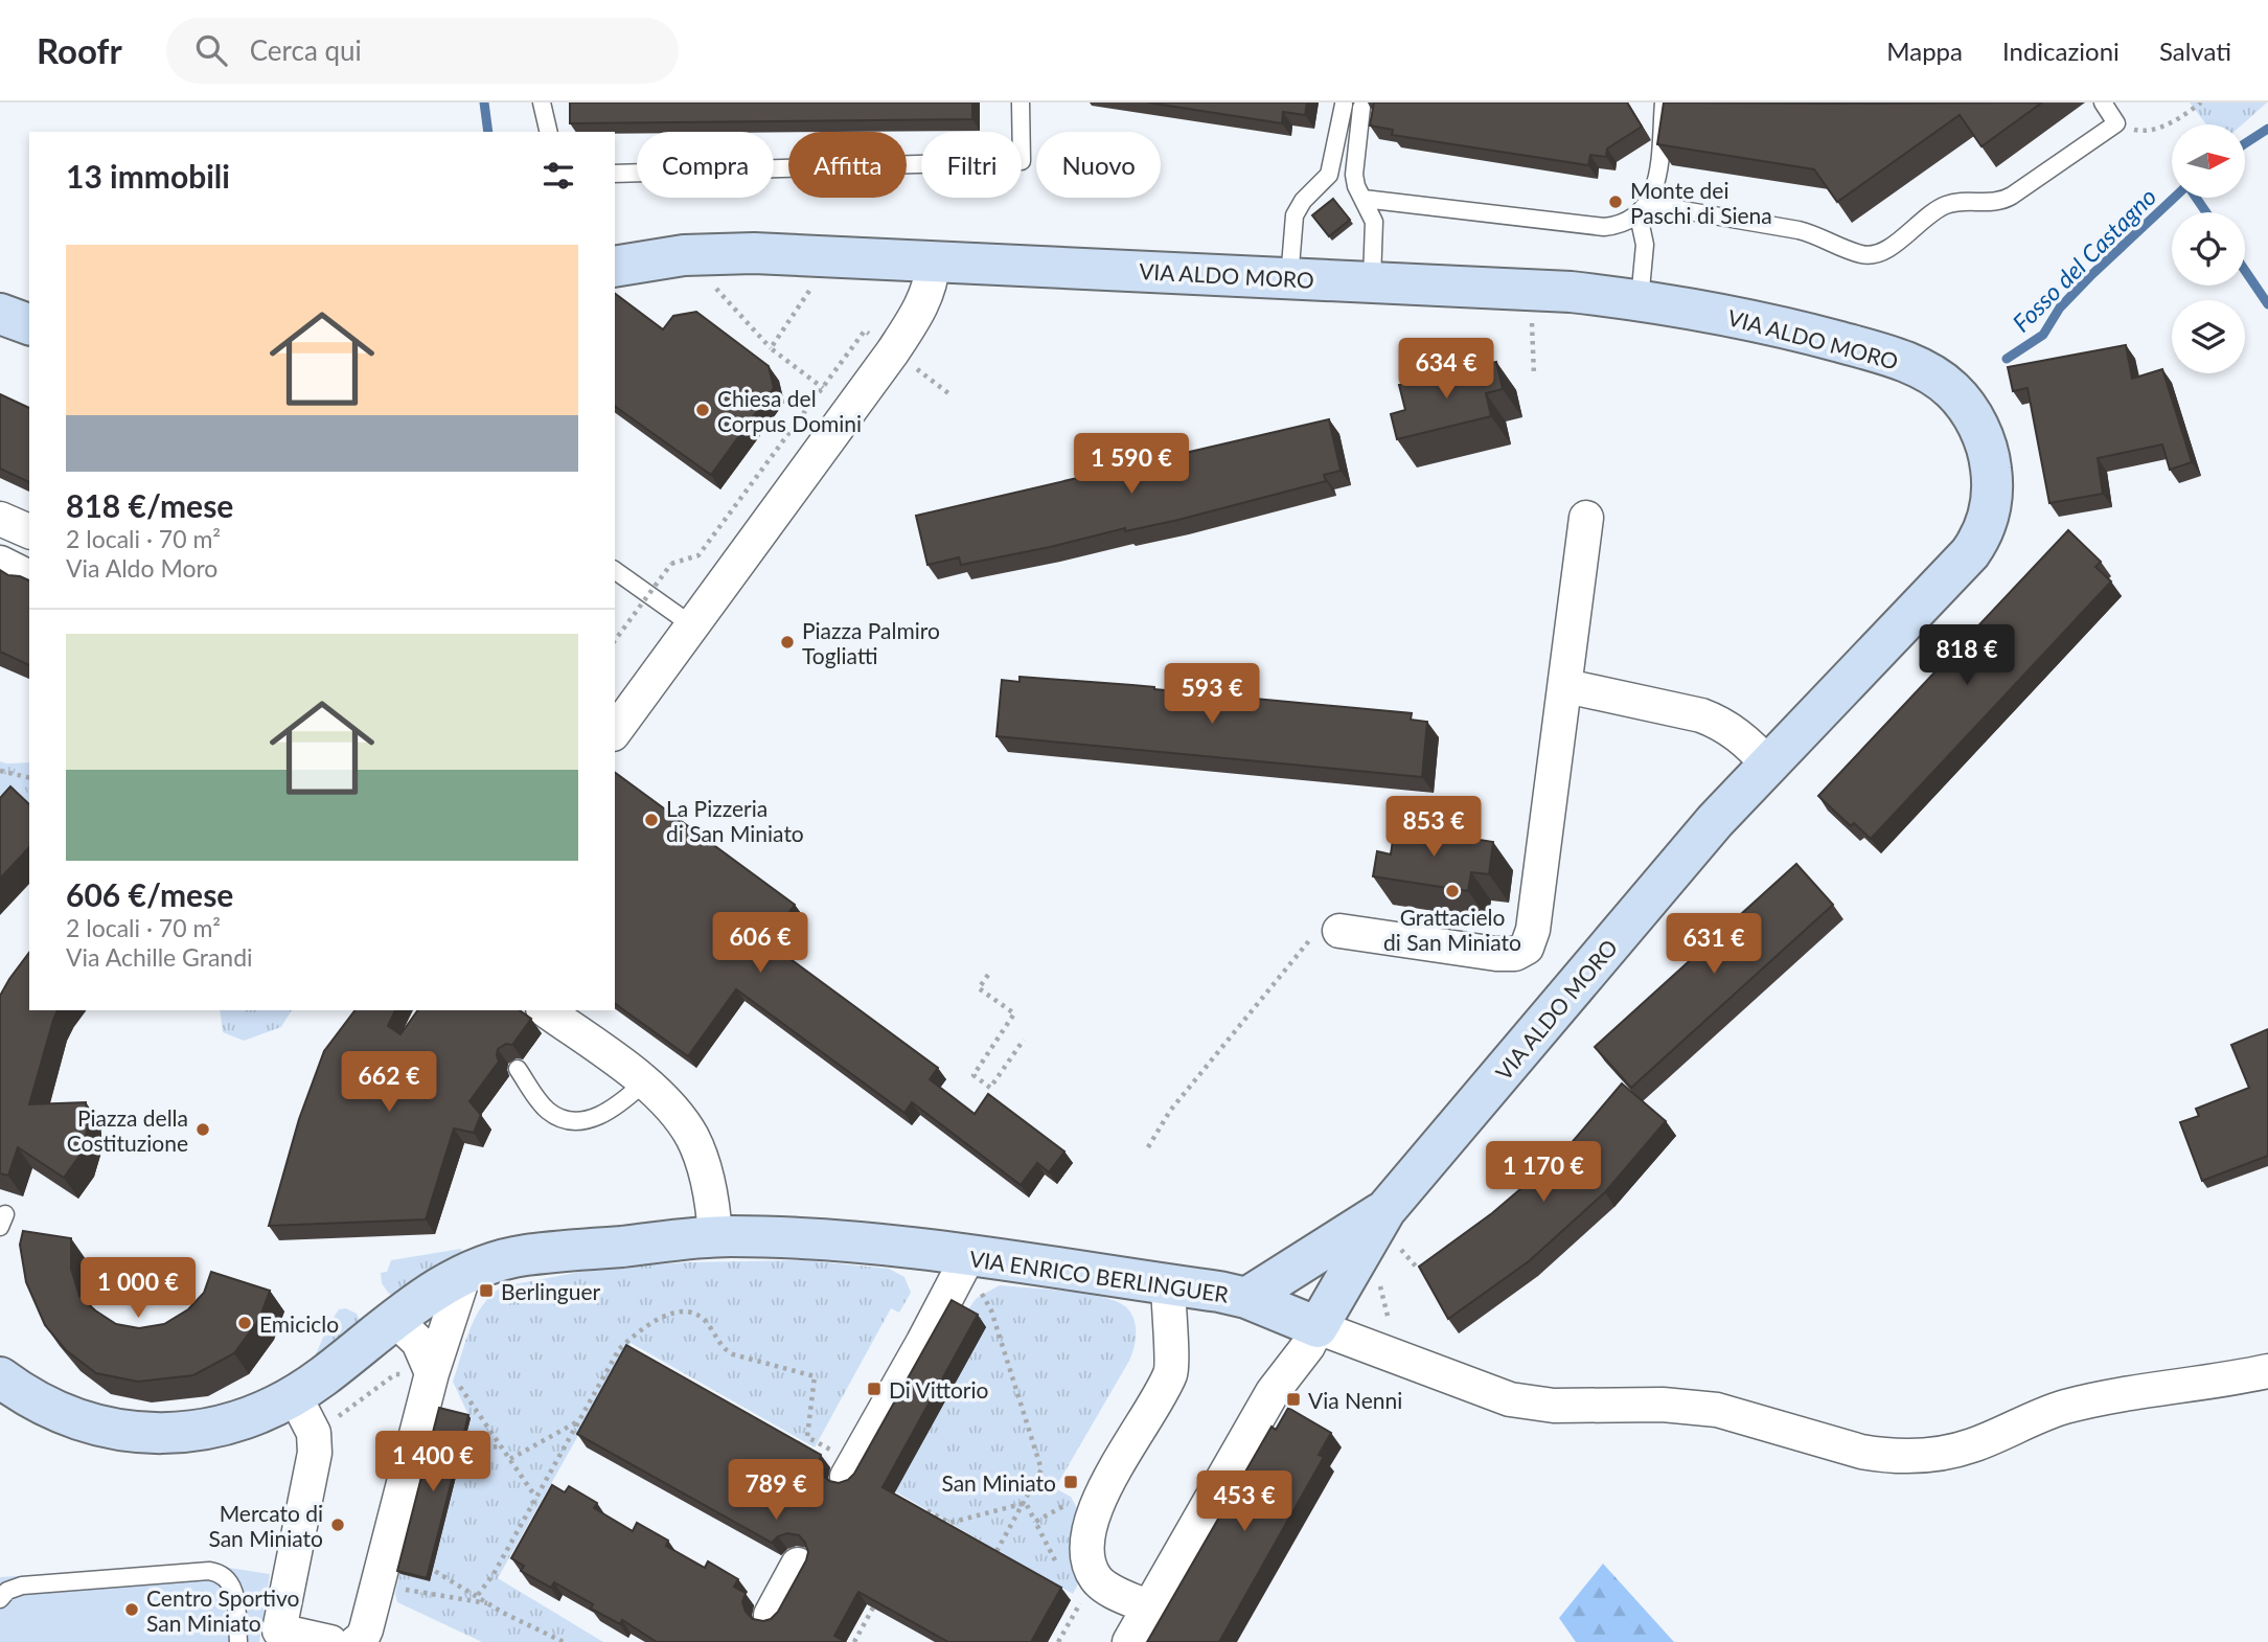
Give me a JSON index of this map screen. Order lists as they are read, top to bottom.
{
  "streets": {
    "street": ["VIA ALDO MORO", "VIA ENRICO BERLINGUER"]
  },
  "crossings": [
    ["VIA ALDO MORO", "VIA ENRICO BERLINGUER"]
  ],
  "water": ["Fosso del Castagno"],
  "places": {
    "other": [
      "Monte dei Paschi di Siena",
      "Chiesa del Corpus Domini",
      "Piazza Palmiro Togliatti",
      "La Pizzeria di San Miniato",
      "Grattacielo di San Miniato",
      "Piazza della Costituzione",
      "Emiciclo",
      "Mercato di San Miniato",
      "Centro Sportivo San Miniato"
    ],
    "transit": [
      "Berlinguer",
      "Di Vittorio",
      "Via Nenni",
      "San Miniato"
    ]
  },
  "north": "right",
  "page": {
    "header": "Roofr",
    "search": "Cerca qui",
    "nav": ["Mappa", "Indicazioni", "Salvati"],
    "chip": [
      "Compra",
      "Affitta",
      "Filtri",
      "Nuovo"
    ],
    "heading": "13 immobili",
    "list": [
      {
        "name": "818 €/mese",
        "note": "2 locali · 70 m² · Via Aldo Moro"
      },
      {
        "name": "606 €/mese",
        "note": "2 locali · 70 m² · Via Achille Grandi"
      }
    ],
    "price": [
      "634 €",
      "1 590 €",
      "818 €",
      "593 €",
      "853 €",
      "606 €",
      "631 €",
      "662 €",
      "1 170 €",
      "1 000 €",
      "1 400 €",
      "789 €",
      "453 €"
    ]
  }
}
